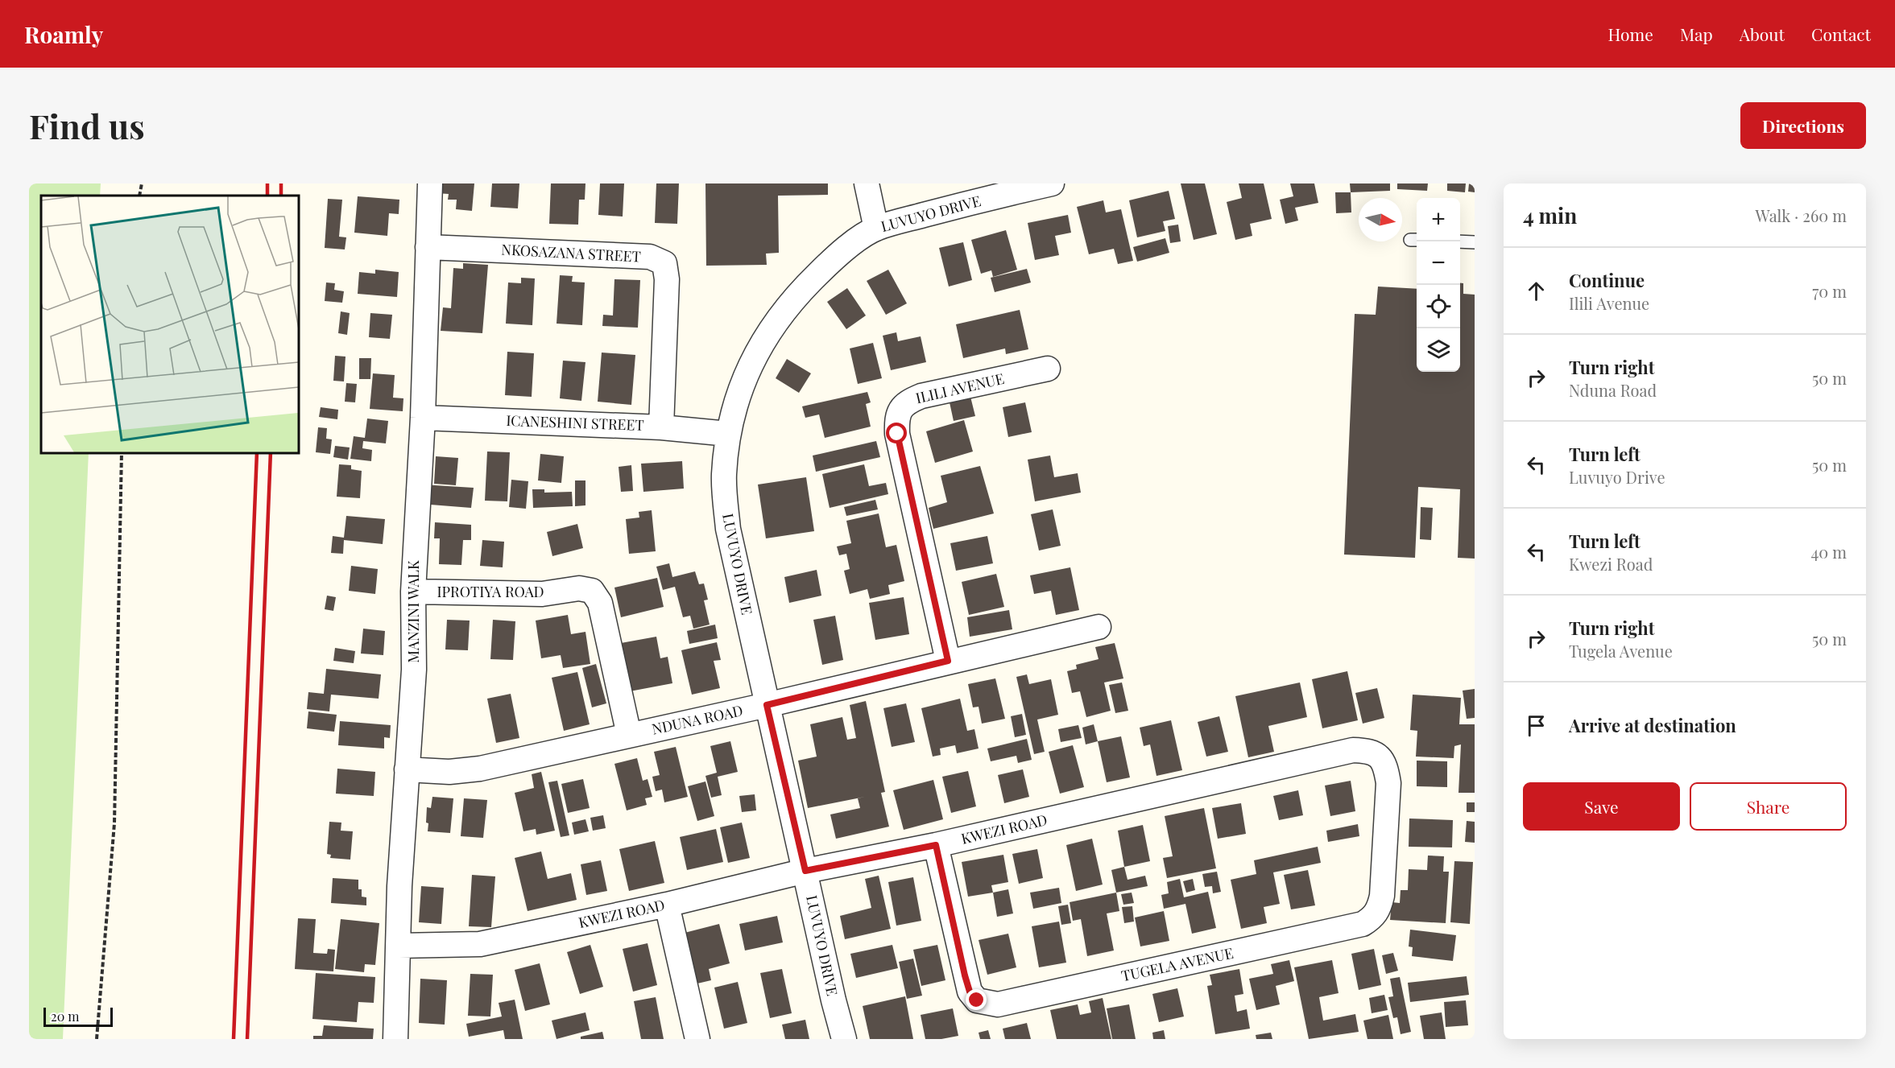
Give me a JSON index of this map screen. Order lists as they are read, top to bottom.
{
  "streets": {
    "street": [
      "LUVUYO DRIVE",
      "NKOSAZANA STREET",
      "ILILI AVENUE",
      "ICANESHINI STREET",
      "IPROTIYA ROAD",
      "MANZINI WALK",
      "NDUNA ROAD",
      "KWEZI ROAD",
      "TUGELA AVENUE"
    ]
  },
  "crossings": [
    ["LUVUYO DRIVE", "ICANESHINI STREET"],
    ["LUVUYO DRIVE", "NDUNA ROAD"],
    ["LUVUYO DRIVE", "KWEZI ROAD"],
    ["NKOSAZANA STREET", "ICANESHINI STREET"],
    ["NKOSAZANA STREET", "MANZINI WALK"],
    ["ILILI AVENUE", "NDUNA ROAD"],
    ["ICANESHINI STREET", "MANZINI WALK"],
    ["IPROTIYA ROAD", "MANZINI WALK"],
    ["IPROTIYA ROAD", "NDUNA ROAD"],
    ["MANZINI WALK", "NDUNA ROAD"],
    ["MANZINI WALK", "KWEZI ROAD"],
    ["KWEZI ROAD", "TUGELA AVENUE"]
  ],
  "scale_bar": "20 m",
  "north": "right",
  "page": {
    "header": "Roamly",
    "nav": [
      "Home",
      "Map",
      "About",
      "Contact"
    ],
    "buttons": [
      "Directions",
      ["Save", "Share"]
    ],
    "title": "Find us",
    "heading": ["4 min", "Walk · 260 m"],
    "map_buttons": ["+", "−"],
    "list": [
      ["Continue", "Ilili Avenue", "70 m"],
      ["Turn right", "Nduna Road", "50 m"],
      ["Turn left", "Luvuyo Drive", "50 m"],
      ["Turn left", "Kwezi Road", "40 m"],
      ["Turn right", "Tugela Avenue", "50 m"],
      "Arrive at destination"
    ],
    "scale": "20 m"
  }
}
